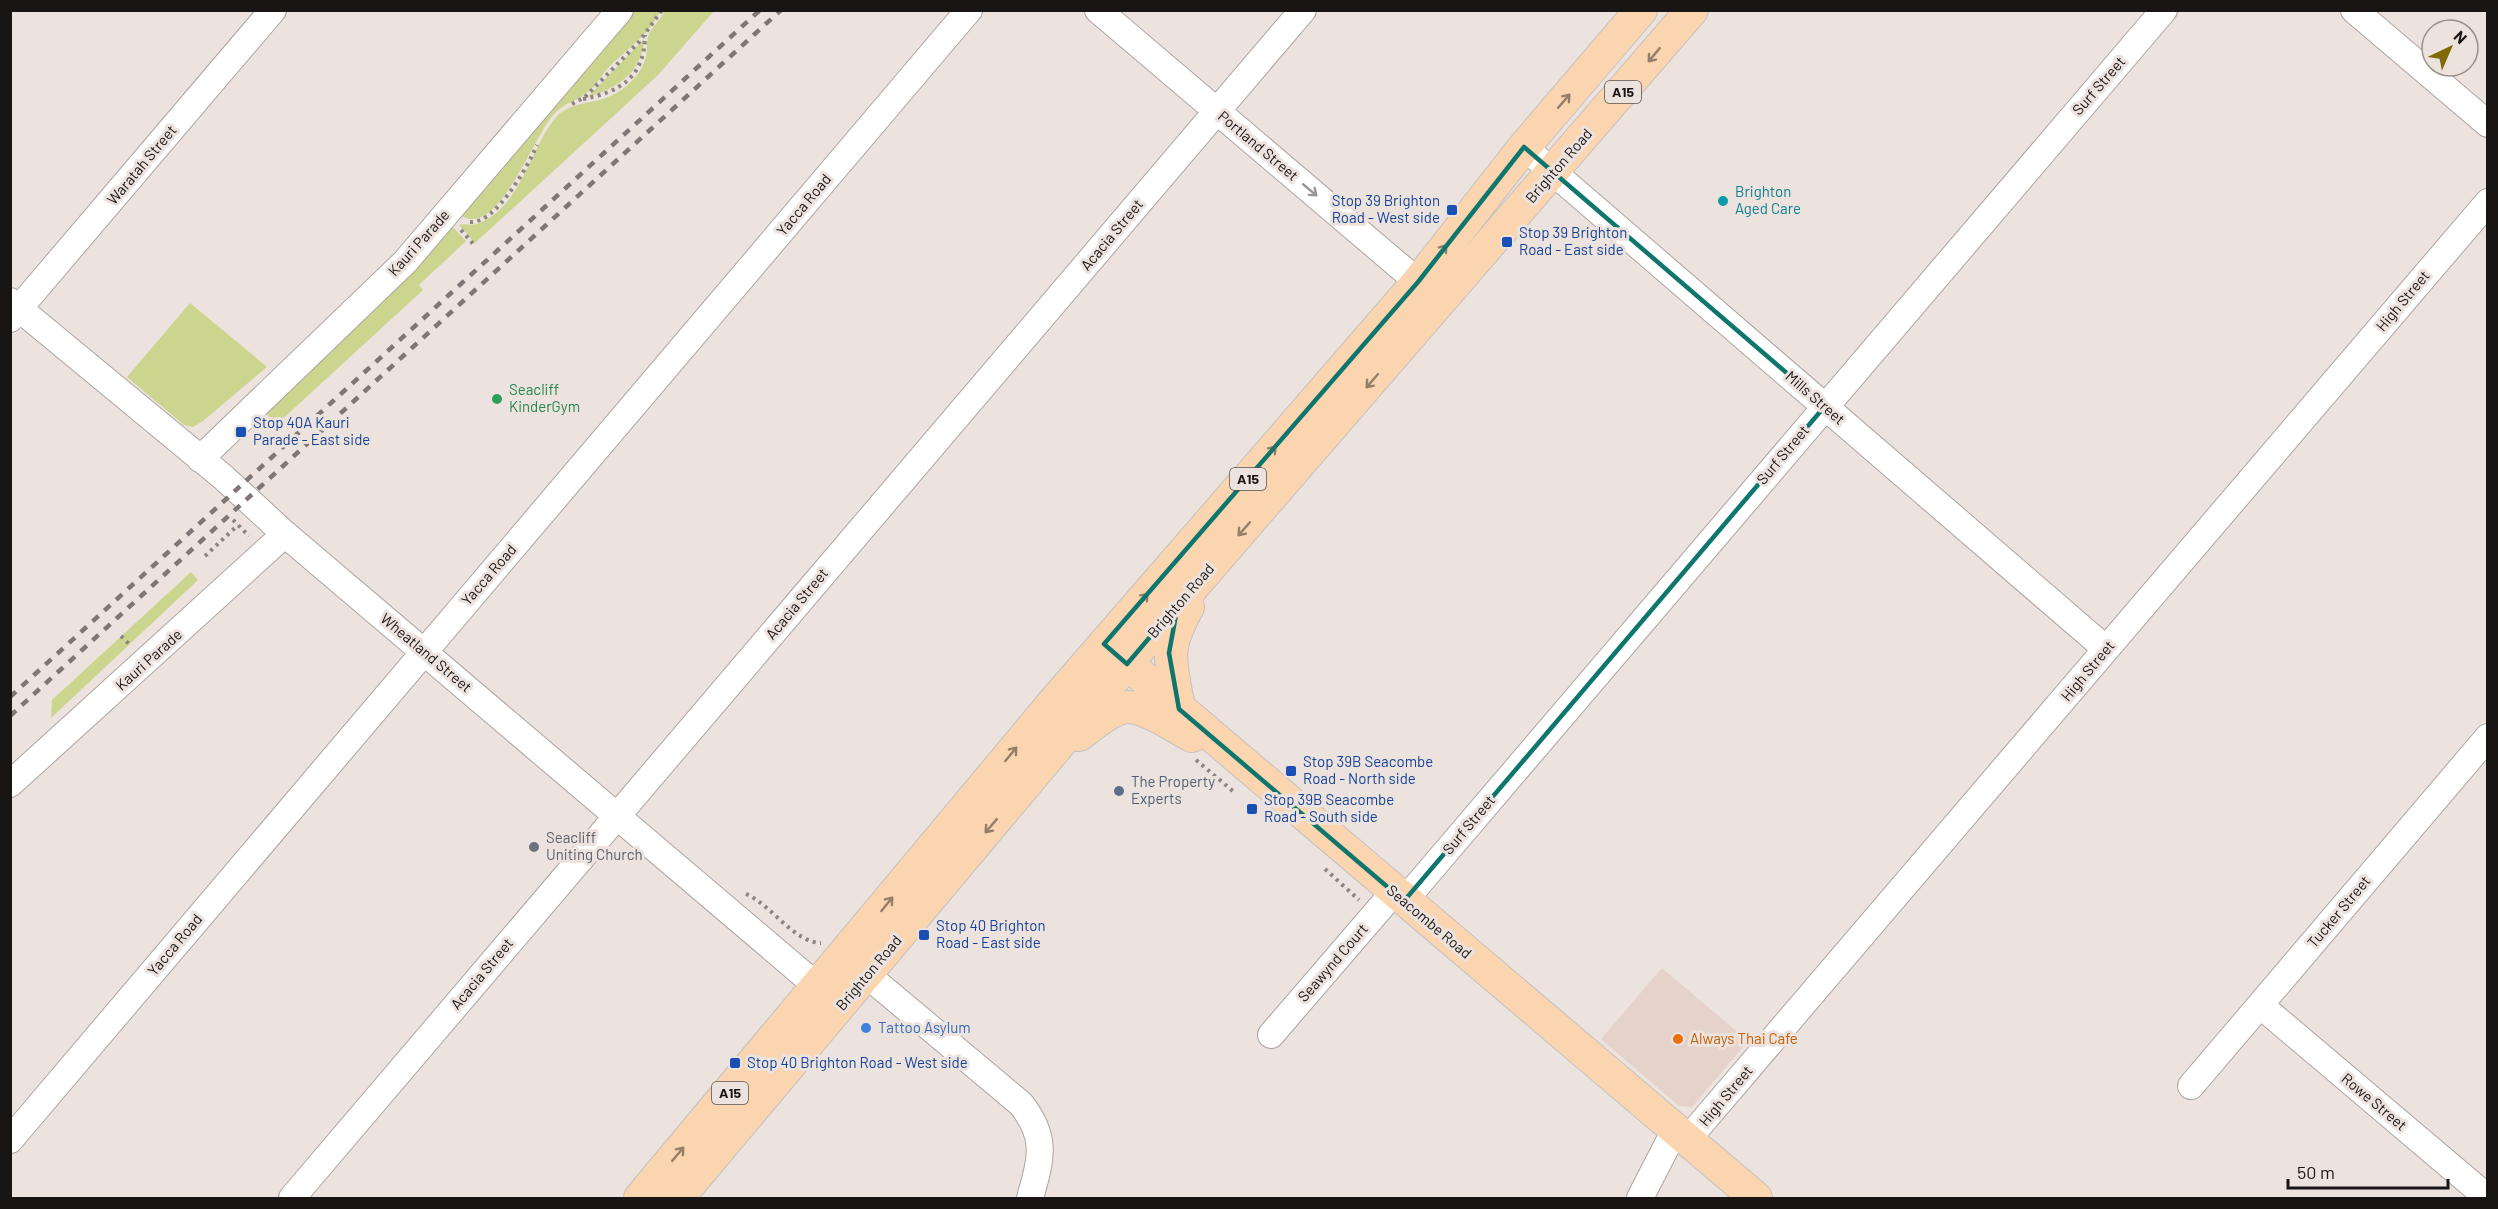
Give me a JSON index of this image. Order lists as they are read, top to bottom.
{
  "streets": {
    "main road": ["A15", "Brighton Road", "Seacombe Road"],
    "street": [
      "Surf Street",
      "Portland Street",
      "Waratah Street",
      "Yacca Road",
      "Acacia Street",
      "Kauri Parade",
      "High Street",
      "Mills Street",
      "Wheatland Street",
      "Tucker Street",
      "Seawynd Court",
      "Rowe Street"
    ]
  },
  "crossings": [
    ["Surf Street", "Mills Street"],
    ["Surf Street", "Seacombe Road"],
    ["Surf Street", "Seawynd Court"],
    ["Portland Street", "Brighton Road"],
    ["Portland Street", "Acacia Street"],
    ["Waratah Street", "Wheatland Street"],
    ["Brighton Road", "Mills Street"],
    ["Brighton Road", "Wheatland Street"],
    ["Brighton Road", "Seacombe Road"],
    ["Yacca Road", "Wheatland Street"],
    ["Acacia Street", "Wheatland Street"],
    ["Kauri Parade", "Wheatland Street"],
    ["High Street", "Mills Street"],
    ["High Street", "Seacombe Road"],
    ["Tucker Street", "Rowe Street"],
    ["Seacombe Road", "Seawynd Court"]
  ],
  "one_way": ["Portland Street"],
  "places": {
    "other": [
      "Brighton Aged Care",
      "Seacliff KinderGym",
      "The Property Experts",
      "Seacliff Uniting Church",
      "Tattoo Asylum",
      "Always Thai Cafe"
    ],
    "transit": [
      "Stop 39 Brighton Road - West side",
      "Stop 39 Brighton Road - East side",
      "Stop 40A Kauri Parade - East side",
      "Stop 39B Seacombe Road - North side",
      "Stop 39B Seacombe Road - South side",
      "Stop 40 Brighton Road - East side",
      "Stop 40 Brighton Road - West side"
    ]
  },
  "scale_bar": "50 m",
  "north": "top right"
}
